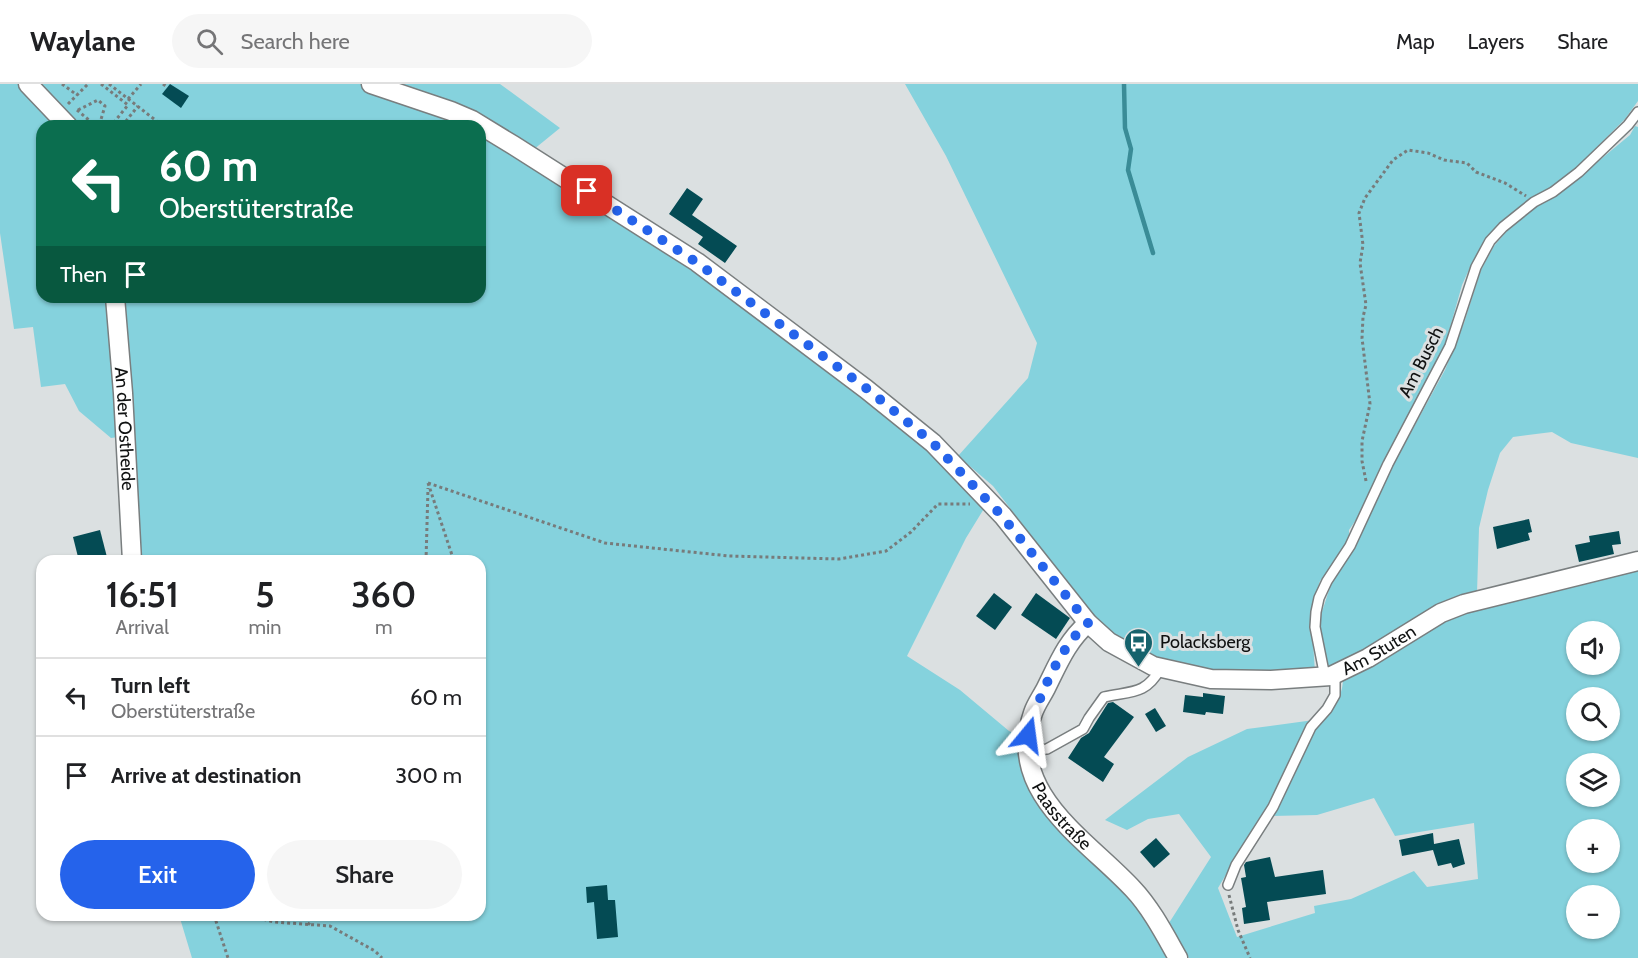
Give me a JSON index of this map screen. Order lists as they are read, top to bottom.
{
  "streets": {
    "street": ["An der Ostheide", "Am Stuten", "Paasstraße"],
    "lane": ["Am Busch"]
  },
  "crossings": [
    ["Am Busch", "Am Stuten"],
    ["Am Stuten", "Paasstraße"]
  ],
  "places": {
    "bus stop": ["Polacksberg"]
  },
  "page": {
    "header": "Waylane",
    "search": "Search here",
    "nav": ["Map", "Layers", "Share"],
    "turn": ["60 m", "Oberstüterstraße"],
    "then": "Then",
    "eta": [
      "16:51",
      "Arrival",
      "5",
      "min",
      "360",
      "m"
    ],
    "map_buttons": ["+", "−"],
    "list": [
      {
        "name": "Turn left",
        "note": "Oberstüterstraße",
        "value": "60 m"
      },
      {
        "name": "Arrive at destination",
        "value": "300 m"
      }
    ],
    "buttons": ["Exit", "Share"]
  }
}
